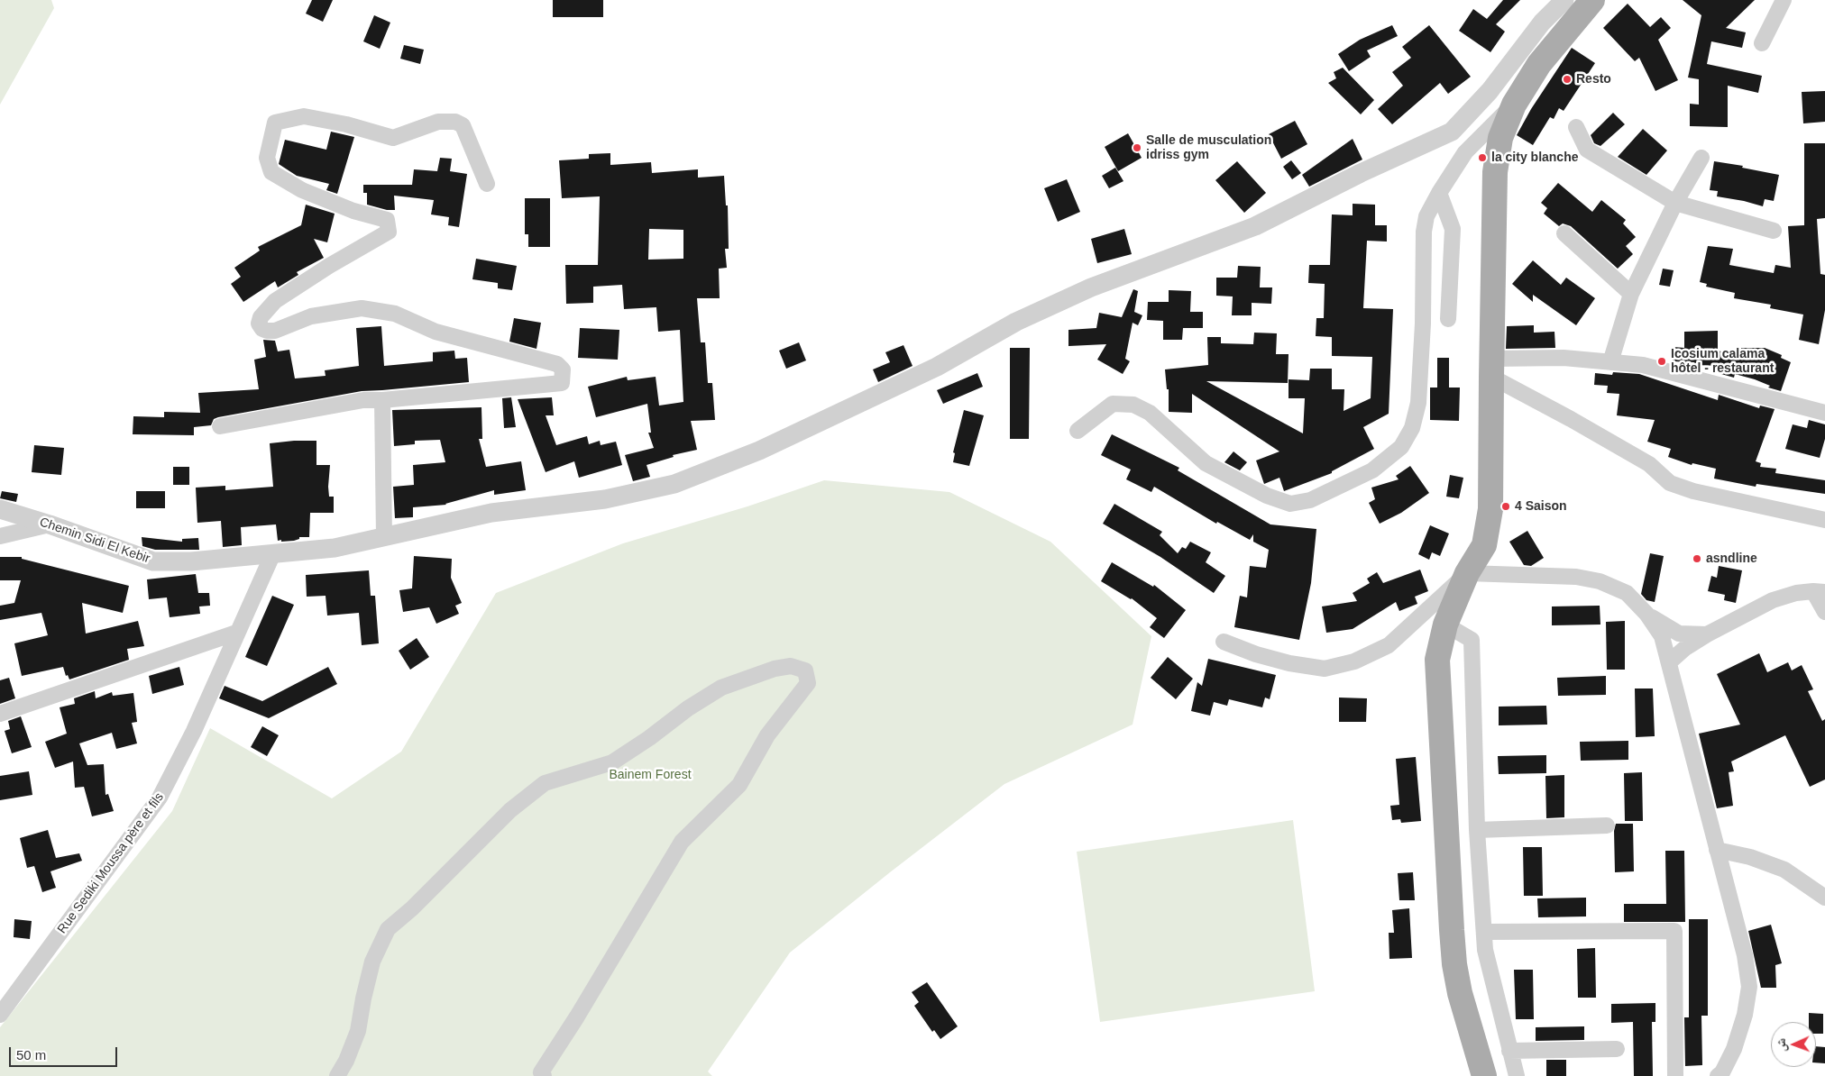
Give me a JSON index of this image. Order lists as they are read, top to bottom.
{
  "streets": {
    "street": ["Chemin Sidi El Kebir", "Rue Sediki Moussa père et fils"]
  },
  "crossings": [
    ["Chemin Sidi El Kebir", "Rue Sediki Moussa père et fils"]
  ],
  "parks": ["Bainem Forest"],
  "places": [
    "Resto",
    "Salle de musculation idriss gym",
    "la city blanche",
    "Icosium calama hôtel - restaurant",
    "4 Saison",
    "asndline"
  ],
  "scale_bar": "50 m",
  "north": "left"
}
